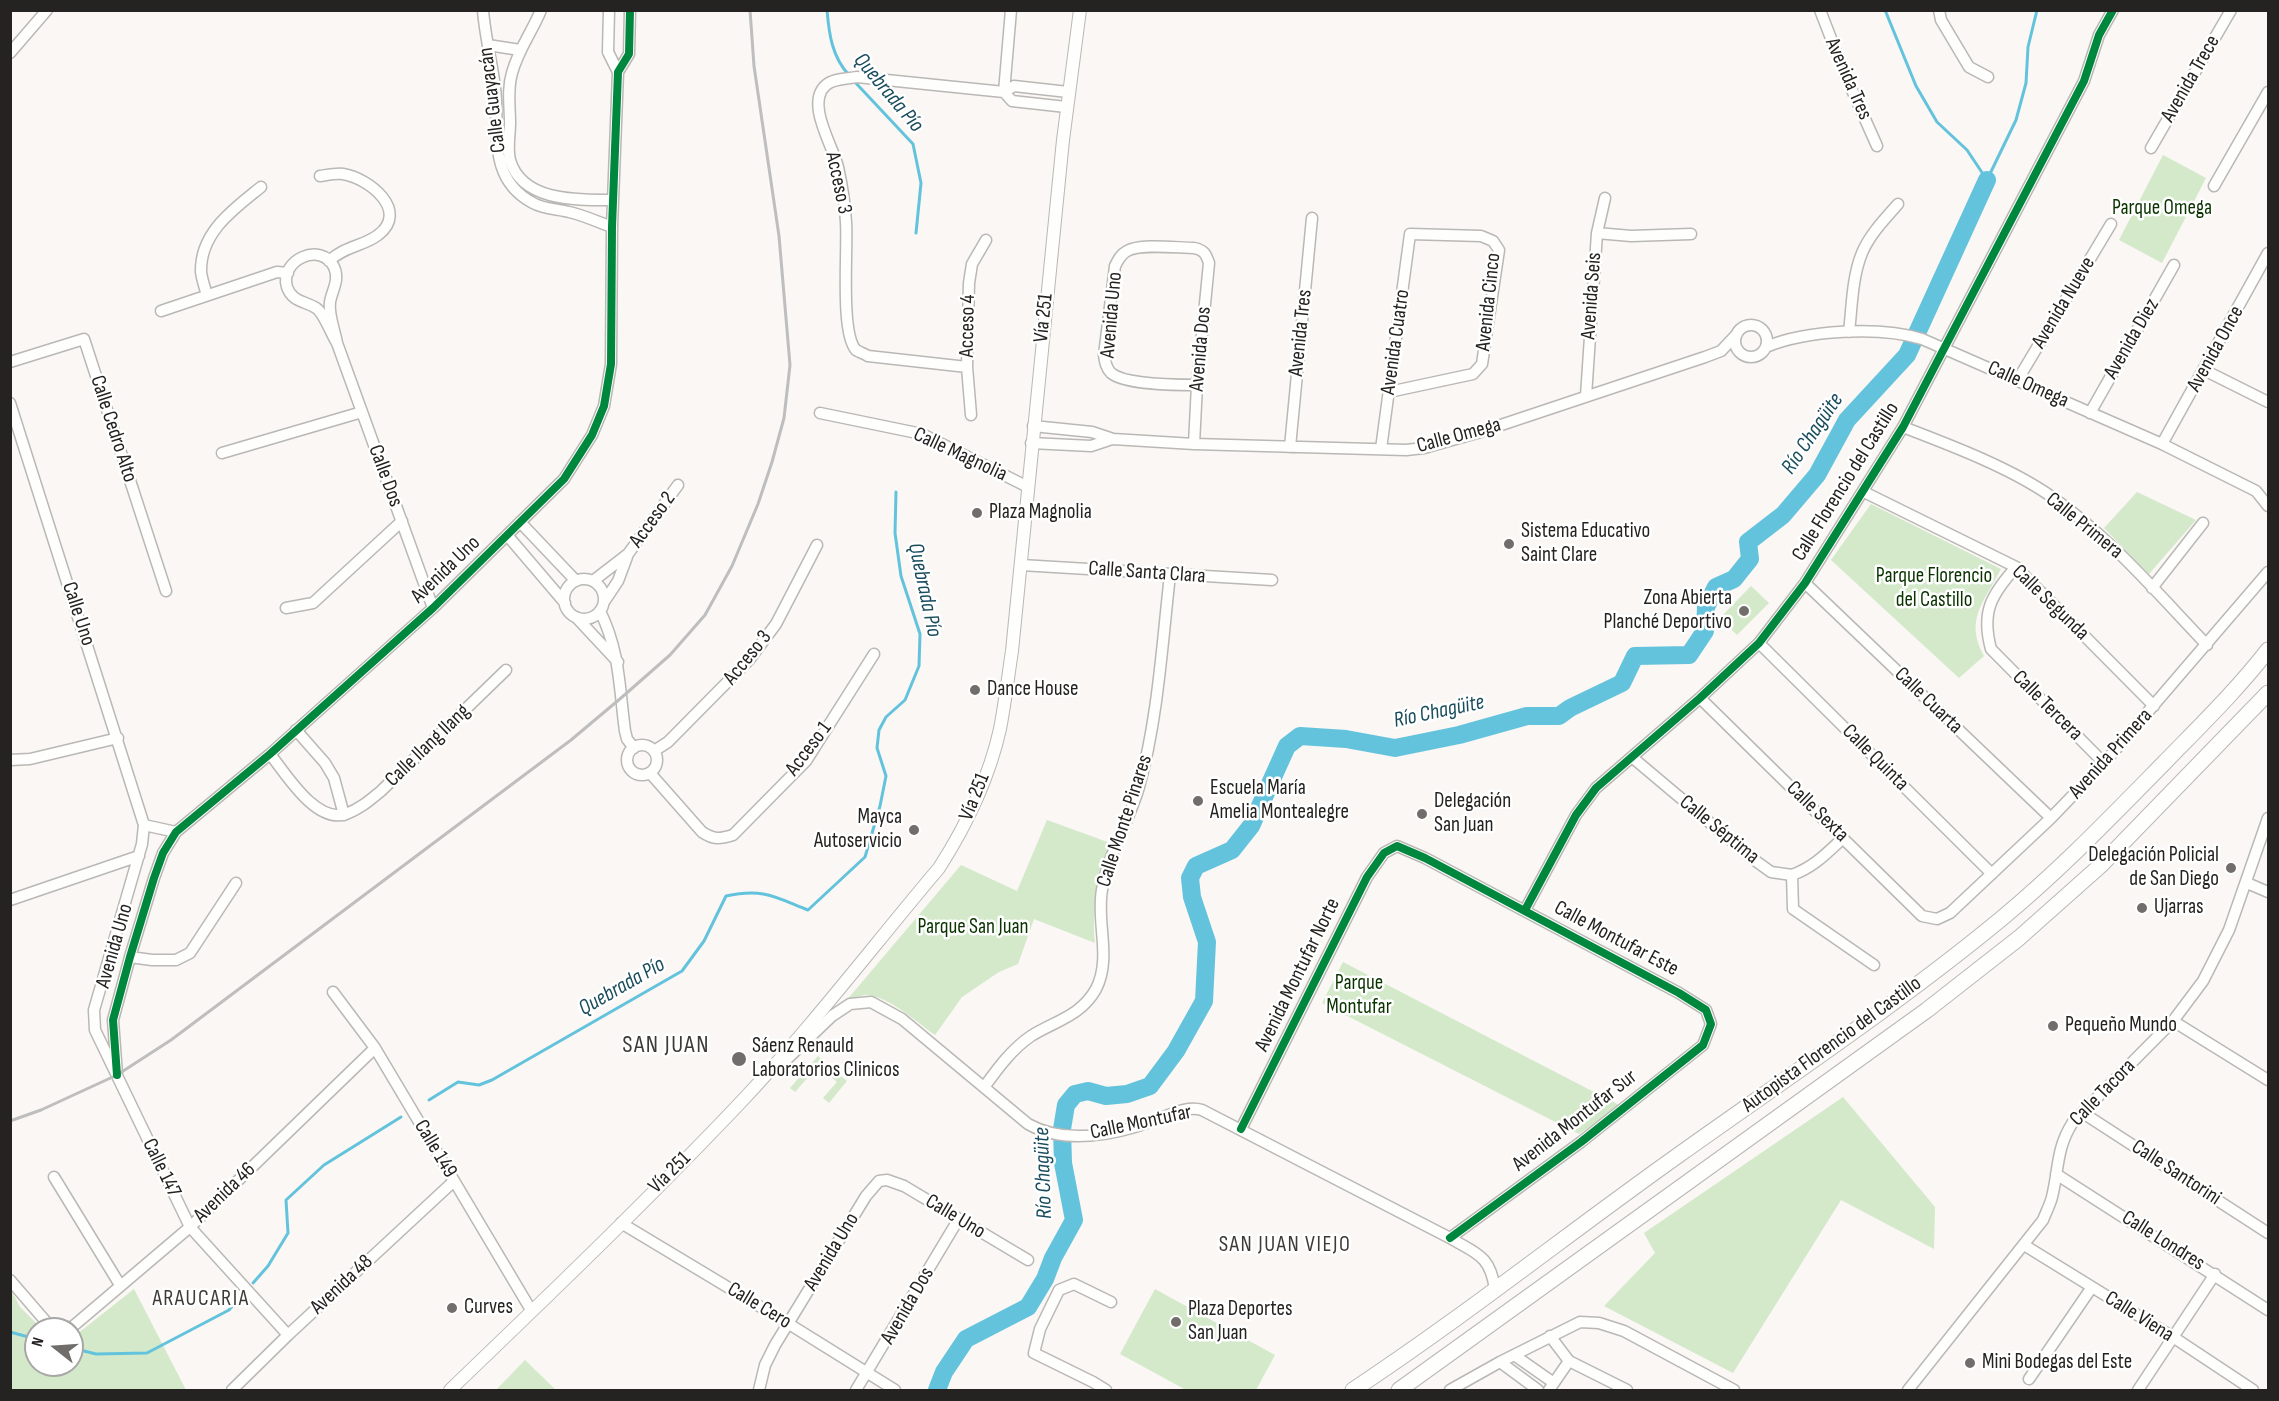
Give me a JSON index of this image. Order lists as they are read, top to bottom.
{
  "streets": {
    "highway": ["Autopista Florencio del Castillo"],
    "main road": ["Vía 251"],
    "street": [
      "Avenida Tres",
      "Avenida Trece",
      "Calle Guayacán",
      "Acceso 3",
      "Avenida Seis",
      "Avenida Cinco",
      "Avenida Nueve",
      "Avenida Uno",
      "Acceso 4",
      "Avenida Diez",
      "Avenida Cuatro",
      "Avenida Dos",
      "Avenida Once",
      "Calle Omega",
      "Calle Cedro Alto",
      "Calle Magnolia",
      "Calle Dos",
      "Calle Florencio del Castillo",
      "Acceso 2",
      "Calle Primera",
      "Calle Santa Clara",
      "Calle Segunda",
      "Calle Uno",
      "Calle Cuarta",
      "Calle Tercera",
      "Calle Ilang Ilang",
      "Acceso 1",
      "Avenida Primera",
      "Calle Quinta",
      "Calle Sexta",
      "Calle Monte Pinares",
      "Calle Séptima",
      "Calle Montufar Este",
      "Avenida Montufar Norte",
      "Calle Tacora",
      "Avenida Montufar Sur",
      "Calle Montufar",
      "Calle 149",
      "Calle 147",
      "Calle Santorini",
      "Avenida 46",
      "Calle Londres",
      "Avenida 48",
      "Calle Cero",
      "Calle Viena"
    ]
  },
  "crossings": [
    ["Avenida Tres", "Calle Omega"],
    ["Calle Guayacán", "Avenida Uno"],
    ["Acceso 3", "Acceso 4"],
    ["Acceso 3", "Acceso 1"],
    ["Avenida Seis", "Calle Omega"],
    ["Avenida Cinco", "Avenida Cuatro"],
    ["Avenida Nueve", "Calle Omega"],
    ["Avenida Uno", "Avenida Dos"],
    ["Avenida Uno", "Calle Dos"],
    ["Avenida Uno", "Calle Uno"],
    ["Avenida Uno", "Calle 147"],
    ["Avenida Uno", "Calle Cero"],
    ["Vía 251", "Calle Omega"],
    ["Vía 251", "Calle Magnolia"],
    ["Vía 251", "Calle Santa Clara"],
    ["Vía 251", "Calle Montufar"],
    ["Vía 251", "Calle 149"],
    ["Vía 251", "Calle Cero"],
    ["Avenida Diez", "Calle Omega"],
    ["Avenida Cuatro", "Calle Omega"],
    ["Avenida Dos", "Calle Omega"],
    ["Avenida Dos", "Calle Uno"],
    ["Avenida Dos", "Calle Cero"],
    ["Avenida Once", "Calle Omega"],
    ["Calle Omega", "Calle Florencio del Castillo"],
    ["Calle Florencio del Castillo", "Calle Primera"],
    ["Calle Florencio del Castillo", "Calle Segunda"],
    ["Calle Florencio del Castillo", "Calle Cuarta"],
    ["Calle Florencio del Castillo", "Calle Quinta"],
    ["Calle Florencio del Castillo", "Calle Sexta"],
    ["Calle Florencio del Castillo", "Calle Séptima"],
    ["Calle Florencio del Castillo", "Calle Montufar Este"],
    ["Calle Primera", "Avenida Primera"],
    ["Calle Santa Clara", "Calle Monte Pinares"],
    ["Calle Segunda", "Calle Tercera"],
    ["Calle Segunda", "Avenida Primera"],
    ["Calle Cuarta", "Avenida Primera"],
    ["Calle Tercera", "Avenida Primera"],
    ["Avenida Primera", "Calle Quinta"],
    ["Avenida Primera", "Calle Sexta"],
    ["Calle Monte Pinares", "Calle Montufar"],
    ["Calle Montufar Este", "Avenida Montufar Norte"],
    ["Calle Montufar Este", "Avenida Montufar Sur"],
    ["Avenida Montufar Norte", "Calle Montufar"],
    ["Autopista Florencio del Castillo", "Calle Montufar"],
    ["Calle Tacora", "Calle Santorini"],
    ["Calle Tacora", "Calle Londres"],
    ["Calle Tacora", "Calle Viena"],
    ["Avenida Montufar Sur", "Calle Montufar"],
    ["Calle 149", "Avenida 46"],
    ["Calle 149", "Avenida 48"],
    ["Calle 147", "Avenida 46"],
    ["Calle 147", "Avenida 48"]
  ],
  "districts": ["SAN JUAN", "SAN JUAN VIEJO", "ARAUCARIA"],
  "water": ["Quebrada Pío", "Río Chagüite"],
  "parks": [
    "Parque Omega",
    "Parque Florencio del Castillo",
    "Parque San Juan",
    "Parque Montufar"
  ],
  "places": [
    "Plaza Magnolia",
    "Sistema Educativo Saint Clare",
    "Zona Abierta Planché Deportivo",
    "Dance House",
    "Escuela María Amelia Montealegre",
    "Delegación San Juan",
    "Mayca Autoservicio",
    "Delegación Policial de San Diego",
    "Ujarras",
    "Pequeño Mundo",
    "Sáenz Renauld Laboratorios Clinicos",
    "Curves",
    "Plaza Deportes San Juan",
    "Mini Bodegas del Este"
  ],
  "north": "left"
}
